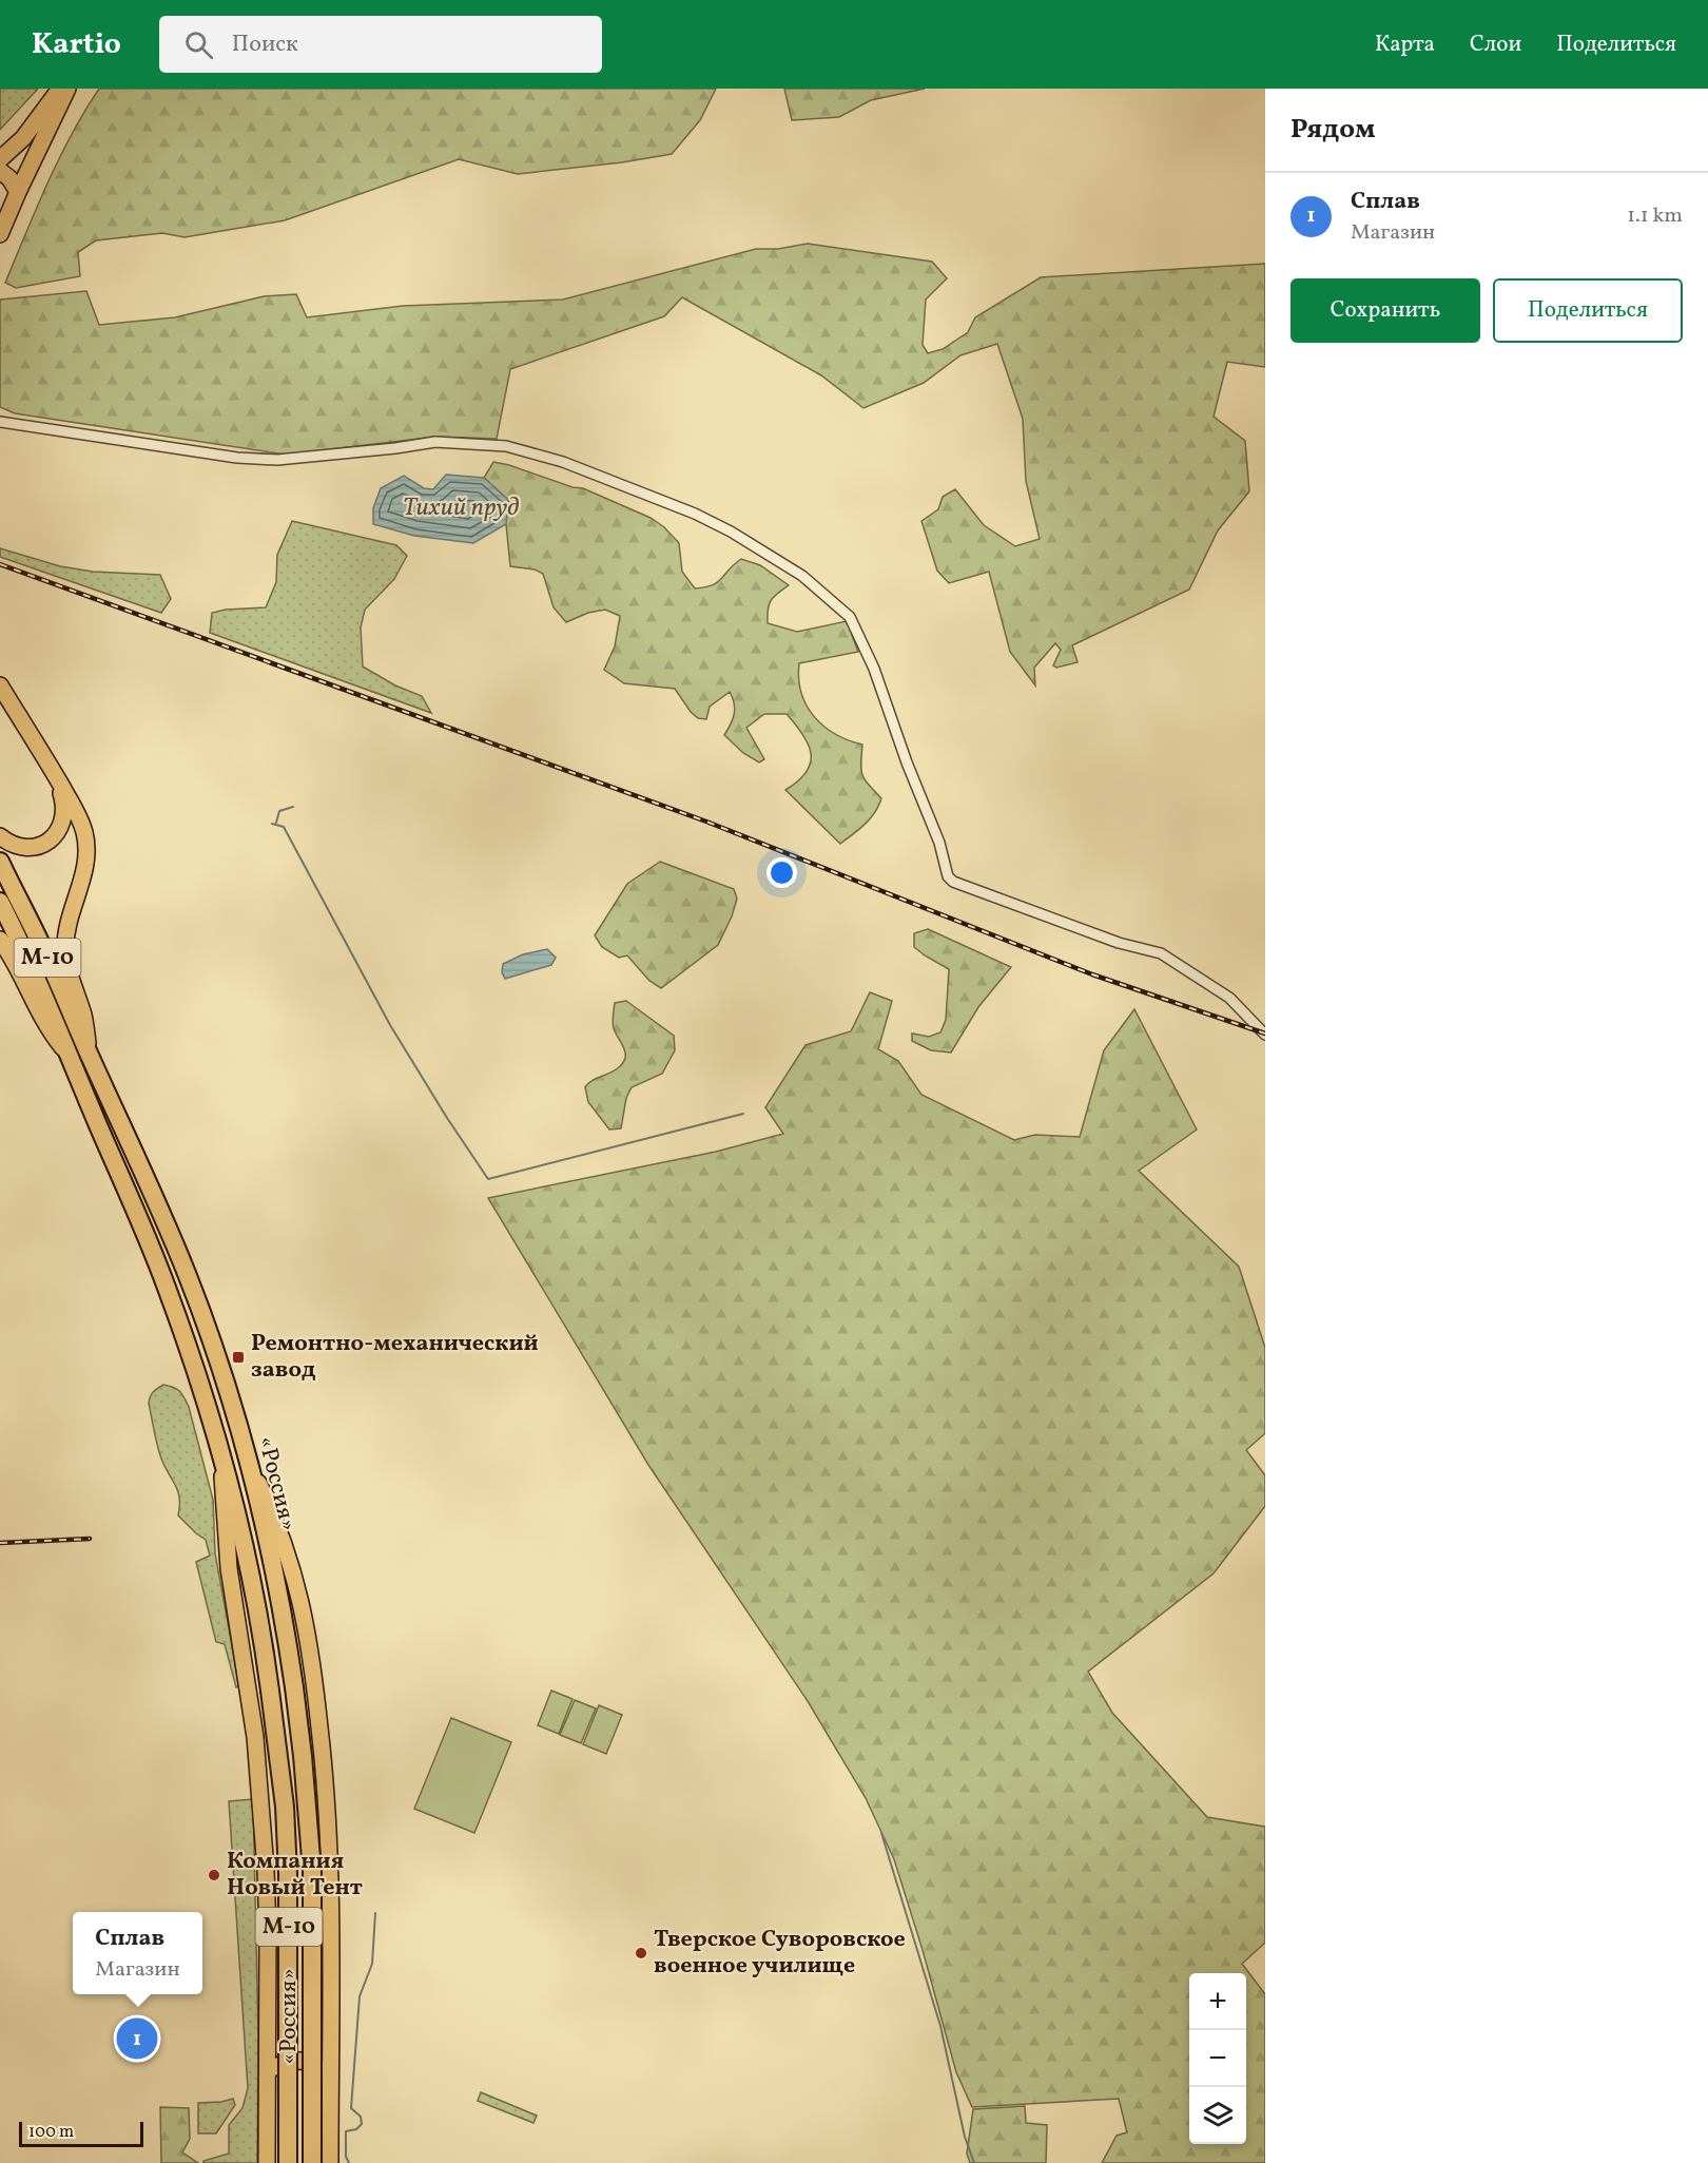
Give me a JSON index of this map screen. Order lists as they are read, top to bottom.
{
  "streets": {
    "highway": ["М-10", "«Россия»"]
  },
  "water": ["Тихий пруд"],
  "places": {
    "transit": ["Ремонтно-механический завод"],
    "other": ["Компания Новый Тент", "Тверское Суворовское военное училище"]
  },
  "scale_bar": "100 m",
  "page": {
    "header": "Kartio",
    "search": "Поиск",
    "nav": ["Карта", "Слои", "Поделиться"],
    "heading": "Рядом",
    "list": [
      {
        "mark": "1",
        "name": "Сплав",
        "note": "Магазин",
        "value": "1.1 km"
      }
    ],
    "buttons": ["Сохранить", "Поделиться"],
    "popup": ["Сплав", "Магазин"],
    "map_buttons": ["+", "−"],
    "pins": "1",
    "scale": "100 m"
  }
}
